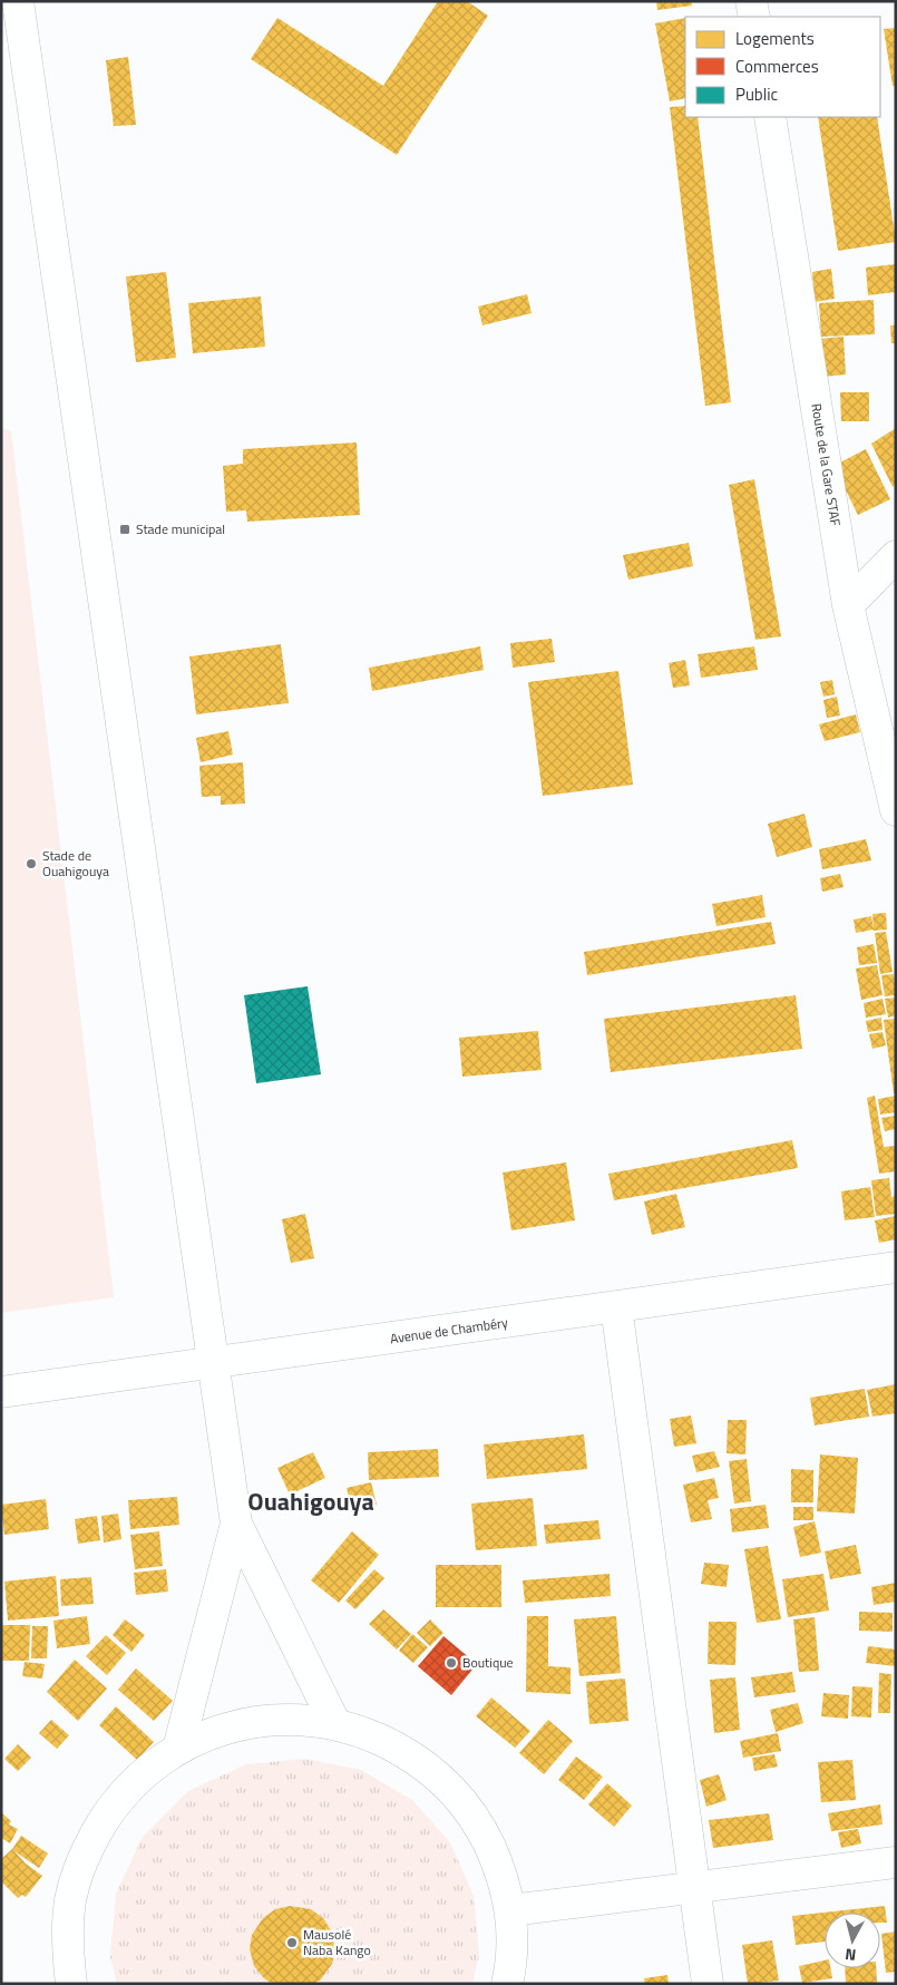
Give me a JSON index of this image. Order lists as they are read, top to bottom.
{
  "streets": {
    "street": ["Route de la Gare STAF", "Avenue de Chambéry"]
  },
  "districts": ["Ouahigouya"],
  "places": {
    "transit": ["Stade municipal"],
    "other": ["Stade de Ouahigouya", "Boutique", "Mausolé Naba Kango"]
  },
  "legend": ["Logements", "Commerces", "Public"],
  "north": "bottom"
}
